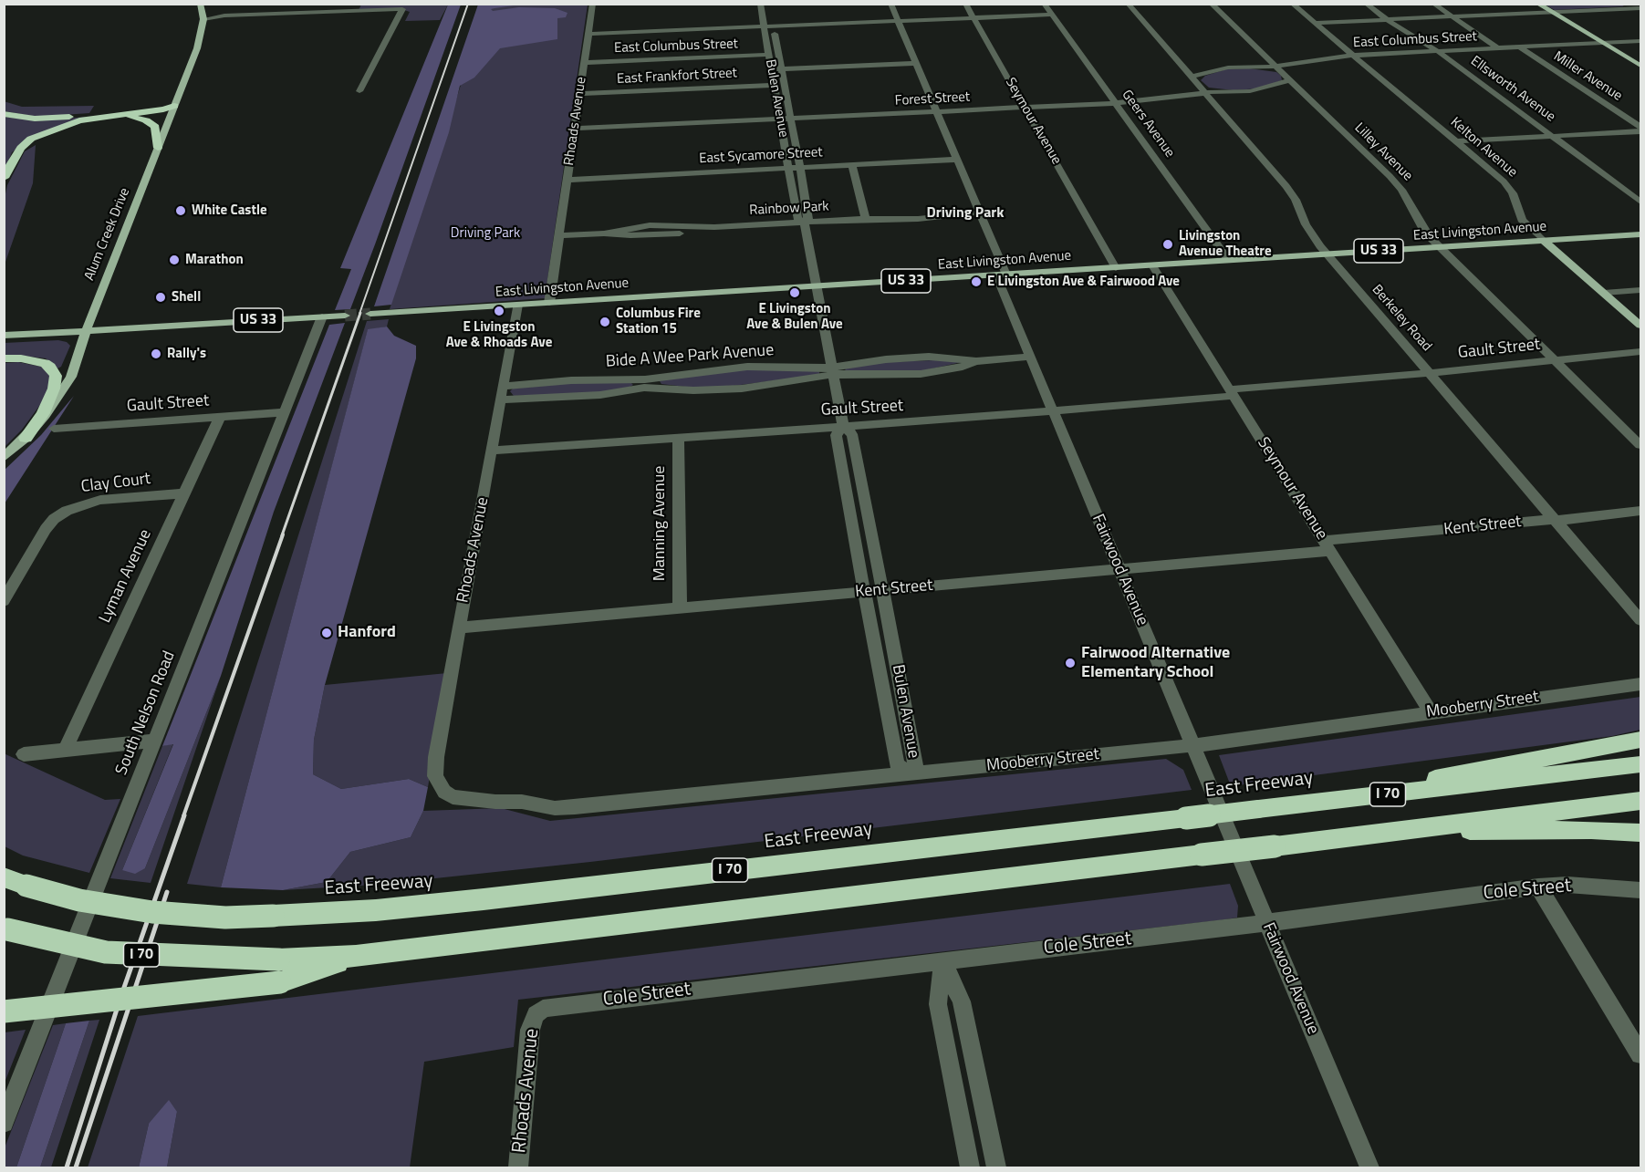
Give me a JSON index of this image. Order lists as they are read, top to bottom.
{
  "streets": {
    "highway": ["East Freeway", "I 70"],
    "main road": [
      "Kelton Avenue",
      "East Livingston Avenue",
      "Alum Creek Drive",
      "US 33"
    ],
    "street": [
      "East Columbus Street",
      "East Frankfort Street",
      "Miller Avenue",
      "Ellsworth Avenue",
      "Bulen Avenue",
      "Forest Street",
      "Rhoads Avenue",
      "Seymour Avenue",
      "Geers Avenue",
      "Lilley Avenue",
      "East Sycamore Street",
      "Rainbow Park",
      "Berkeley Road",
      "Gault Street",
      "Bide A Wee Park Avenue",
      "Clay Court",
      "Manning Avenue",
      "Kent Street",
      "Fairwood Avenue",
      "Lyman Avenue",
      "Mooberry Street",
      "South Nelson Road",
      "Cole Street"
    ]
  },
  "crossings": [
    ["East Columbus Street", "Miller Avenue"],
    ["East Columbus Street", "Ellsworth Avenue"],
    ["East Columbus Street", "Bulen Avenue"],
    ["East Columbus Street", "Rhoads Avenue"],
    ["East Columbus Street", "Kelton Avenue"],
    ["East Columbus Street", "Lilley Avenue"],
    ["East Columbus Street", "Berkeley Road"],
    ["East Frankfort Street", "Bulen Avenue"],
    ["East Frankfort Street", "Rhoads Avenue"],
    ["Bulen Avenue", "Forest Street"],
    ["Bulen Avenue", "East Sycamore Street"],
    ["Bulen Avenue", "Rainbow Park"],
    ["Bulen Avenue", "East Livingston Avenue"],
    ["Bulen Avenue", "Gault Street"],
    ["Bulen Avenue", "Bide A Wee Park Avenue"],
    ["Bulen Avenue", "Kent Street"],
    ["Bulen Avenue", "Mooberry Street"],
    ["Forest Street", "Rhoads Avenue"],
    ["Forest Street", "Seymour Avenue"],
    ["Forest Street", "Geers Avenue"],
    ["Forest Street", "Lilley Avenue"],
    ["Forest Street", "Berkeley Road"],
    ["Forest Street", "Fairwood Avenue"],
    ["Rhoads Avenue", "East Sycamore Street"],
    ["Rhoads Avenue", "Rainbow Park"],
    ["Rhoads Avenue", "East Livingston Avenue"],
    ["Rhoads Avenue", "Gault Street"],
    ["Rhoads Avenue", "Bide A Wee Park Avenue"],
    ["Rhoads Avenue", "Kent Street"],
    ["Rhoads Avenue", "Mooberry Street"],
    ["Rhoads Avenue", "Cole Street"],
    ["Seymour Avenue", "East Livingston Avenue"],
    ["Seymour Avenue", "Gault Street"],
    ["Seymour Avenue", "Kent Street"],
    ["Seymour Avenue", "Mooberry Street"],
    ["Geers Avenue", "East Livingston Avenue"],
    ["Kelton Avenue", "East Livingston Avenue"],
    ["Lilley Avenue", "East Livingston Avenue"],
    ["Lilley Avenue", "Gault Street"],
    ["East Sycamore Street", "Fairwood Avenue"],
    ["Rainbow Park", "Fairwood Avenue"],
    ["East Livingston Avenue", "Berkeley Road"],
    ["East Livingston Avenue", "Fairwood Avenue"],
    ["Alum Creek Drive", "US 33"],
    ["US 33", "South Nelson Road"],
    ["Berkeley Road", "Gault Street"],
    ["Berkeley Road", "Kent Street"],
    ["Gault Street", "Manning Avenue"],
    ["Gault Street", "Fairwood Avenue"],
    ["Gault Street", "Lyman Avenue"],
    ["Gault Street", "South Nelson Road"],
    ["Bide A Wee Park Avenue", "Fairwood Avenue"],
    ["Clay Court", "Lyman Avenue"],
    ["Manning Avenue", "Kent Street"],
    ["Kent Street", "Fairwood Avenue"],
    ["Fairwood Avenue", "Mooberry Street"],
    ["Fairwood Avenue", "Cole Street"]
  ],
  "districts": ["Driving Park"],
  "parks": ["Driving Park"],
  "places": [
    "White Castle",
    "Livingston Avenue Theatre",
    "Marathon",
    "E Livingston Ave & Fairwood Ave",
    "E Livingston Ave & Bulen Ave",
    "Shell",
    "E Livingston Ave & Rhoads Ave",
    "Columbus Fire Station 15",
    "Rally's",
    "Hanford",
    "Fairwood Alternative Elementary School"
  ]
}
